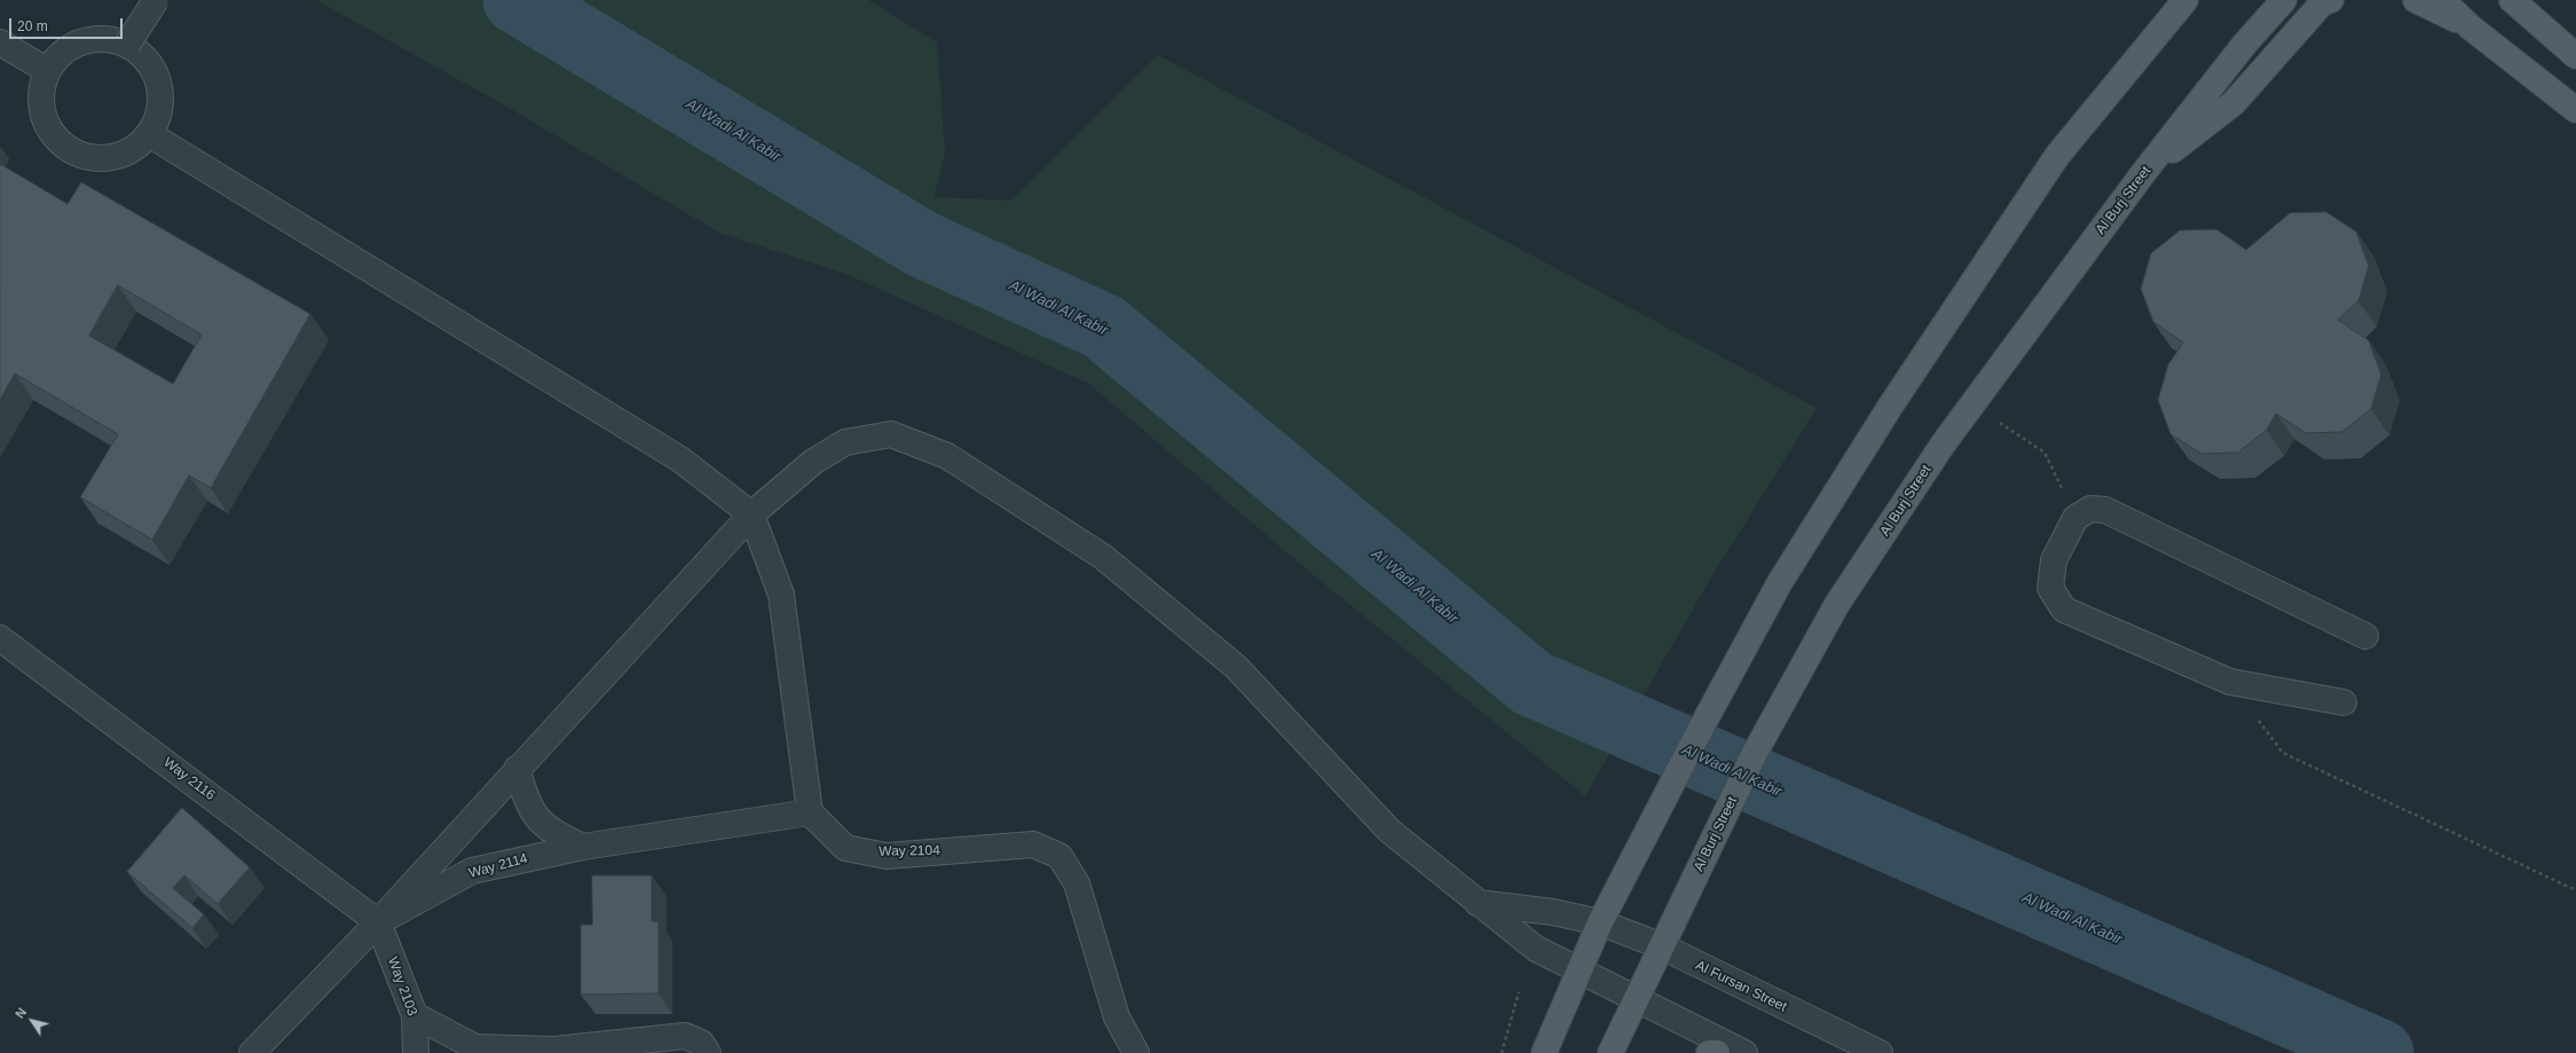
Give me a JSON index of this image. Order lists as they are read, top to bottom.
{
  "streets": {
    "main road": ["Al Burj Street"],
    "street": [
      "Way 2116",
      "Way 2104",
      "Way 2114",
      "Way 2103",
      "Al Fursan Street"
    ]
  },
  "crossings": [
    ["Al Burj Street", "Al Fursan Street"],
    ["Way 2116", "Way 2114"],
    ["Way 2116", "Way 2103"],
    ["Way 2104", "Way 2114"],
    ["Way 2114", "Way 2103"]
  ],
  "water": ["Al Wadi Al Kabir"],
  "scale_bar": "20 m",
  "north": "top left"
}
